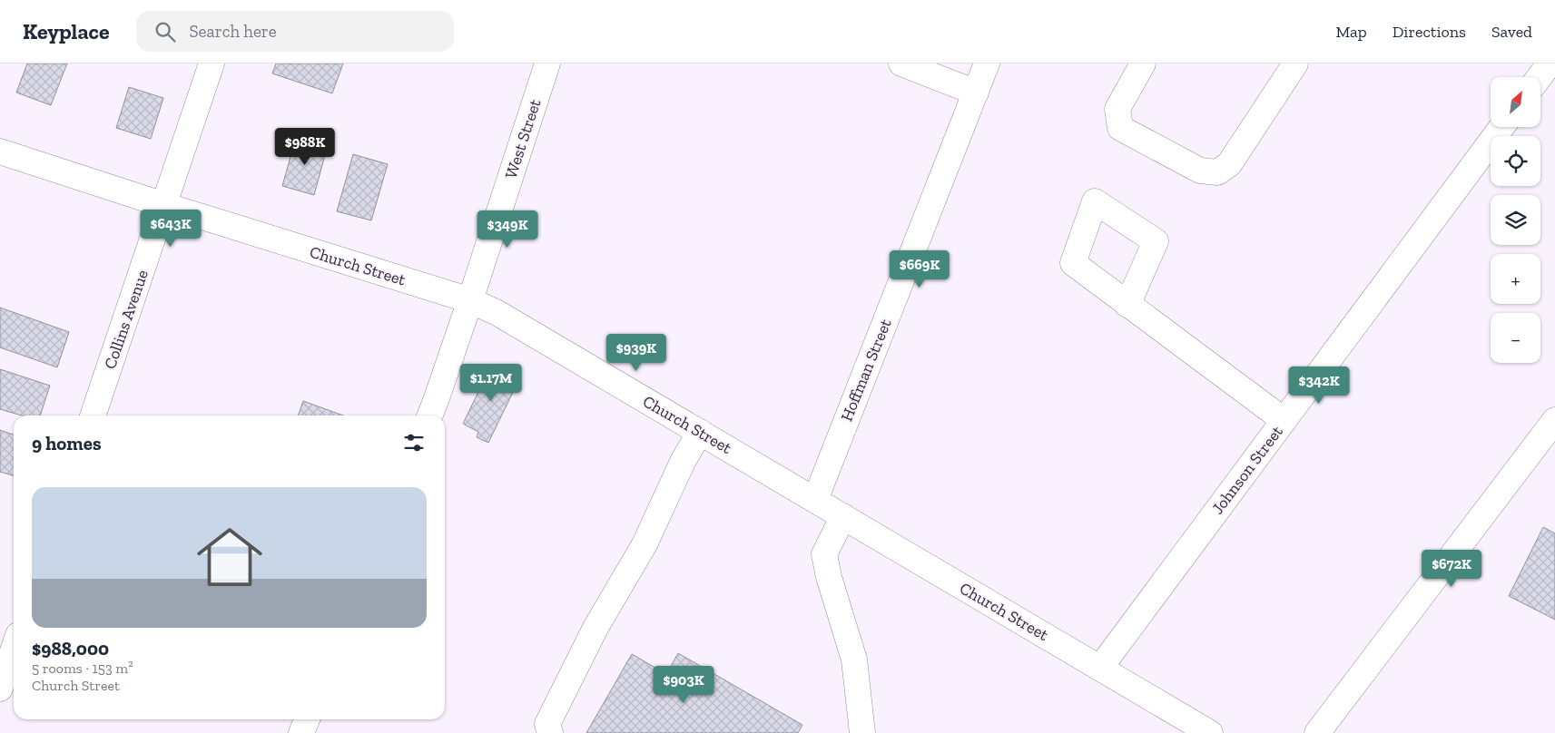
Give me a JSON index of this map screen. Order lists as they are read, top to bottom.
{
  "streets": {
    "street": [
      "West Street",
      "Church Street",
      "Collins Avenue",
      "Hoffman Street",
      "Johnson Street"
    ]
  },
  "crossings": [
    ["West Street", "Church Street"],
    ["Church Street", "Collins Avenue"],
    ["Church Street", "Hoffman Street"],
    ["Church Street", "Johnson Street"]
  ],
  "north": "top right",
  "page": {
    "header": "Keyplace",
    "search": "Search here",
    "nav": ["Map", "Directions", "Saved"],
    "map_buttons": ["+", "−"],
    "price": [
      "$988K",
      "$643K",
      "$349K",
      "$669K",
      "$939K",
      "$1.17M",
      "$342K",
      "$672K",
      "$903K"
    ],
    "heading": "9 homes",
    "list": [
      {
        "name": "$988,000",
        "note": "5 rooms · 153 m² · Church Street"
      }
    ]
  }
}
